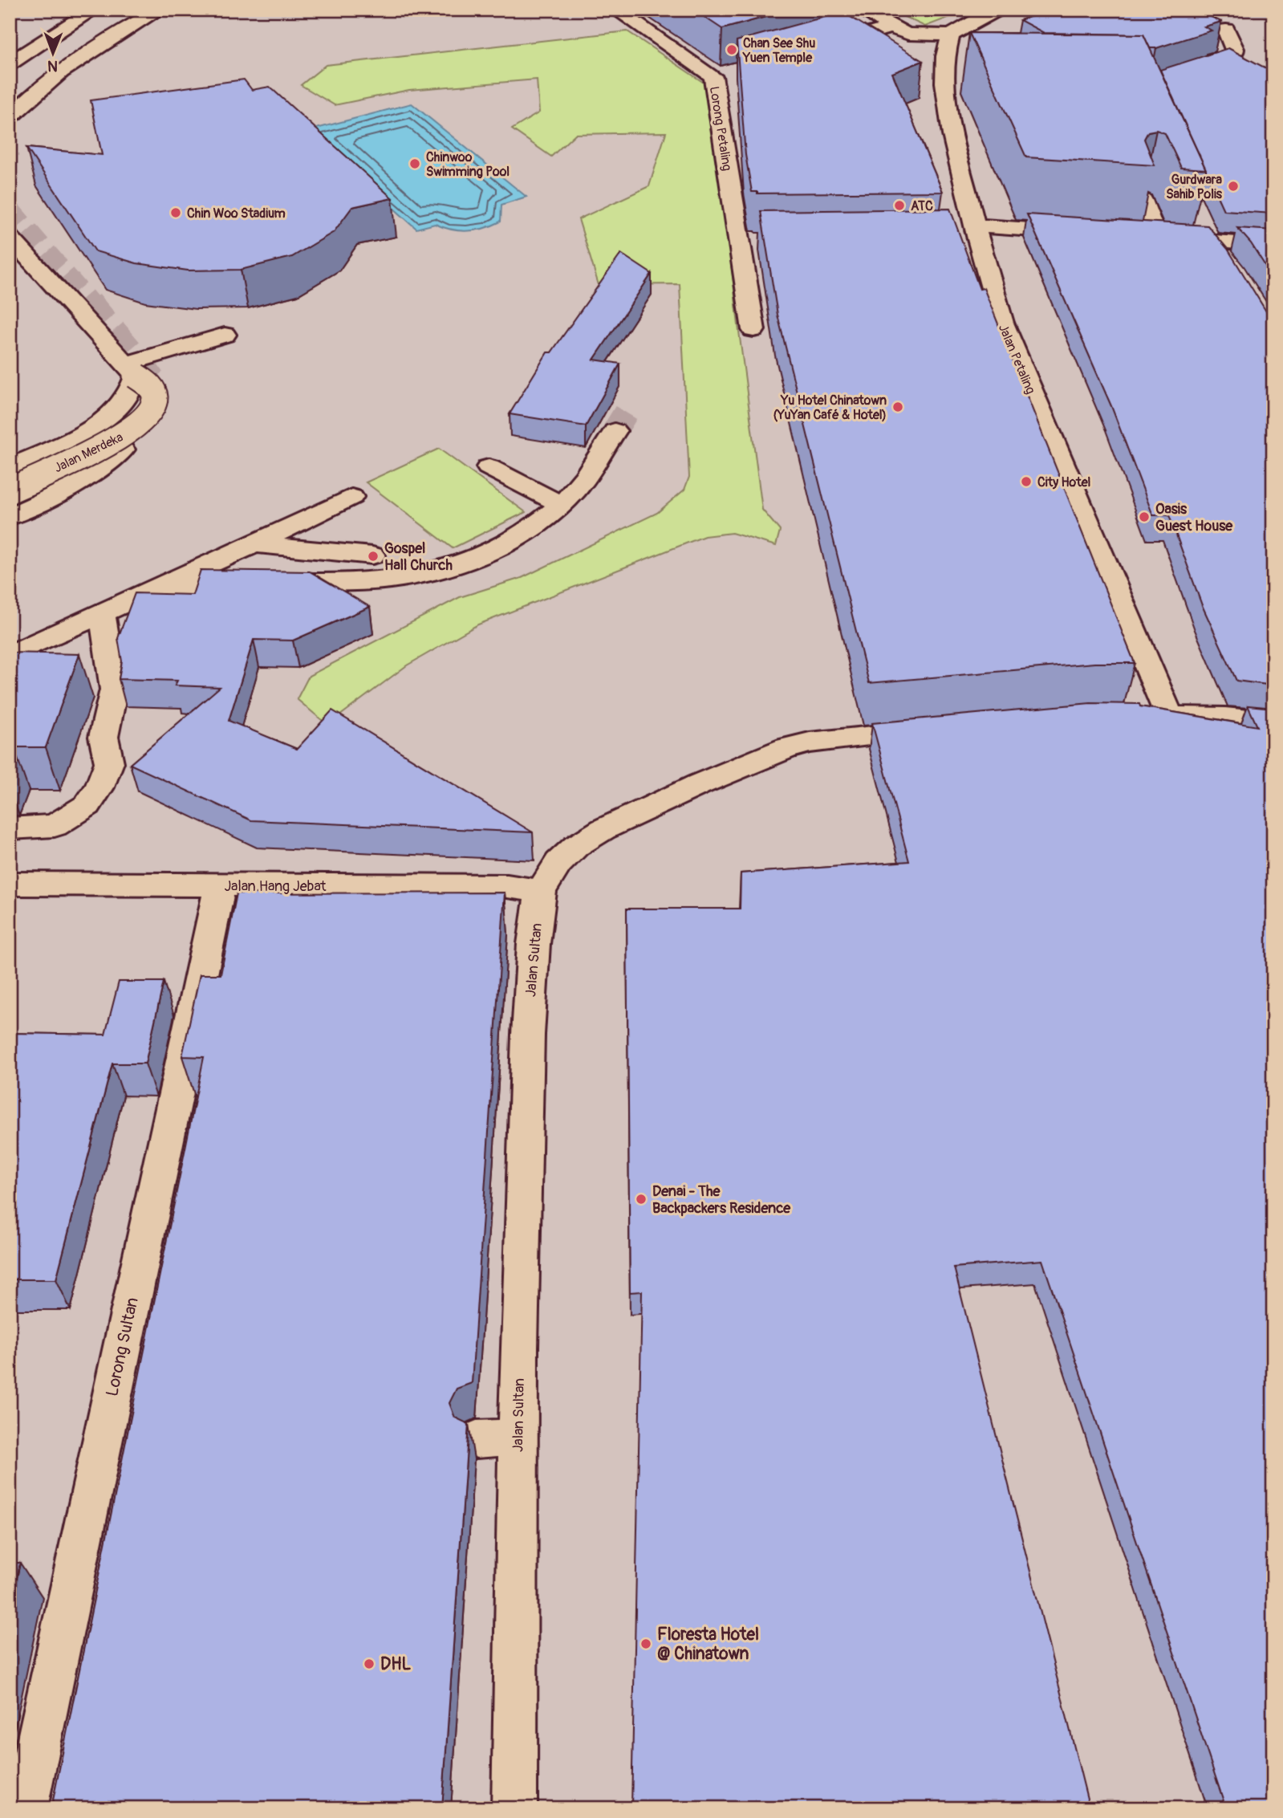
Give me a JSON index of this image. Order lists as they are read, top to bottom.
{
  "streets": {
    "street": [
      "Lorong Petaling",
      "Jalan Petaling",
      "Jalan Merdeka",
      "Jalan Hang Jebat",
      "Jalan Sultan",
      "Lorong Sultan"
    ]
  },
  "crossings": [
    ["Jalan Hang Jebat", "Jalan Sultan"],
    ["Jalan Hang Jebat", "Lorong Sultan"]
  ],
  "places": [
    "Chan See Shu Yuen Temple",
    "Chinwoo Swimming Pool",
    "Gurdwara Sahib Polis",
    "ATC",
    "Chin Woo Stadium",
    "Yu Hotel Chinatown (YuYan Café & Hotel)",
    "City Hotel",
    "Oasis Guest House",
    "Gospel Hall Church",
    "Denai - The Backpackers Residence",
    "Floresta Hotel @ Chinatown",
    "DHL"
  ],
  "north": "bottom"
}
